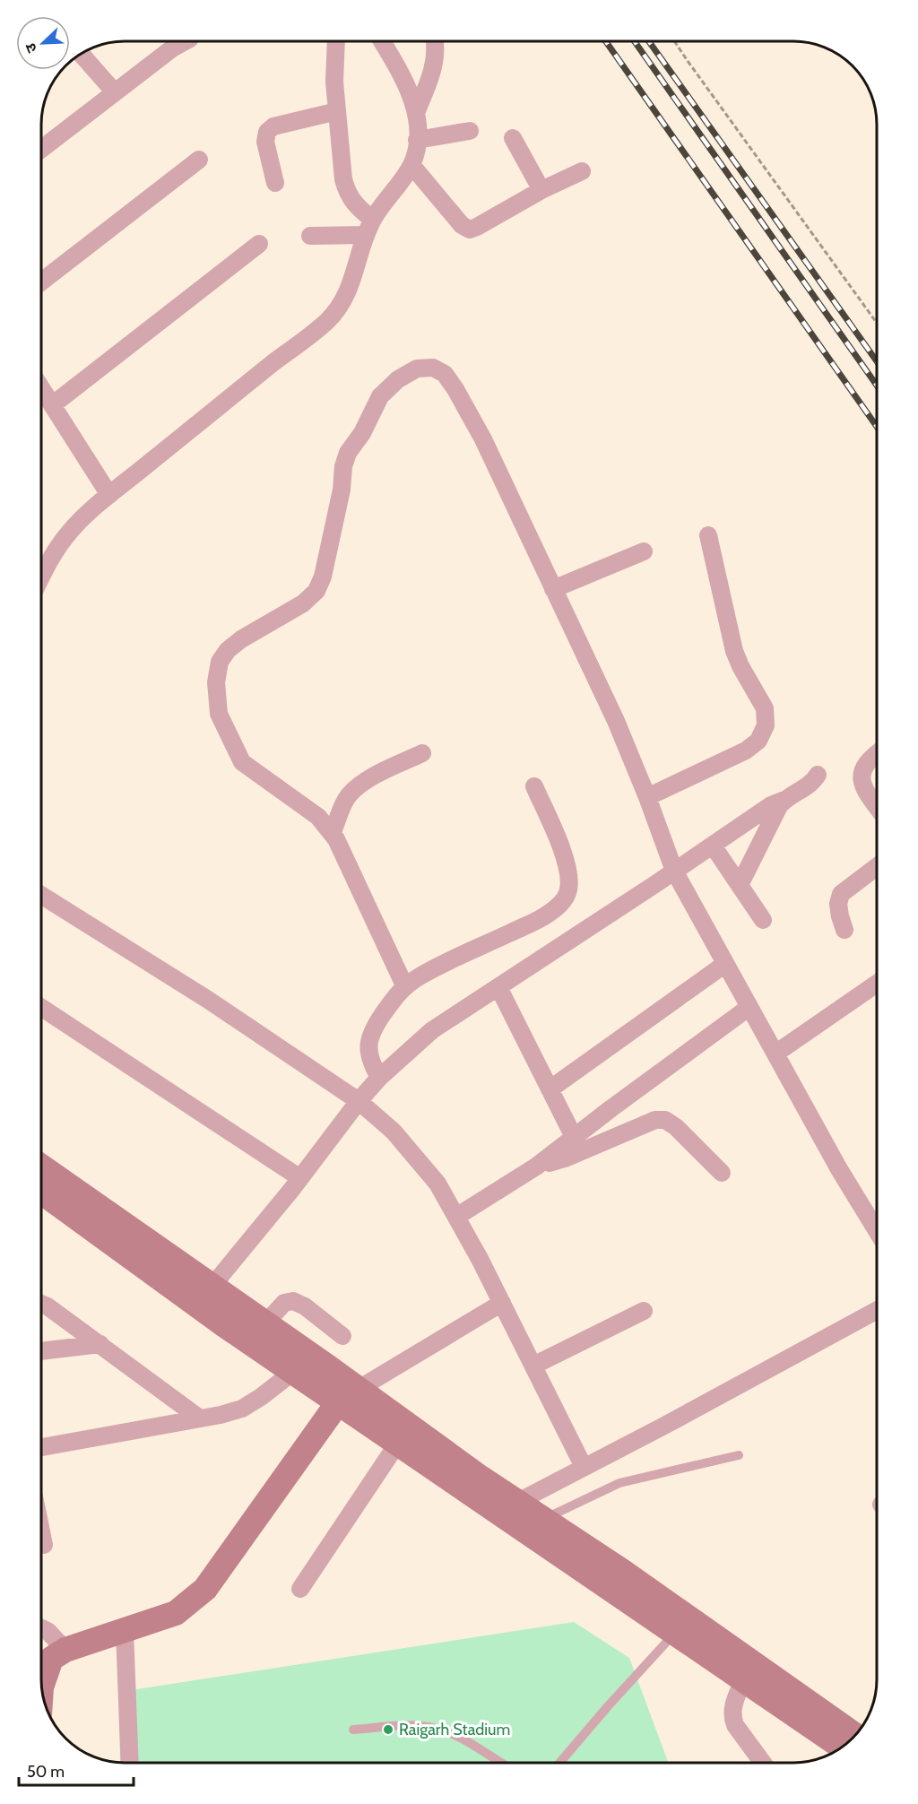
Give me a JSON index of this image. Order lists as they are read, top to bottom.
{
  "places": ["Raigarh Stadium"],
  "scale_bar": "50 m",
  "north": "bottom left"
}
